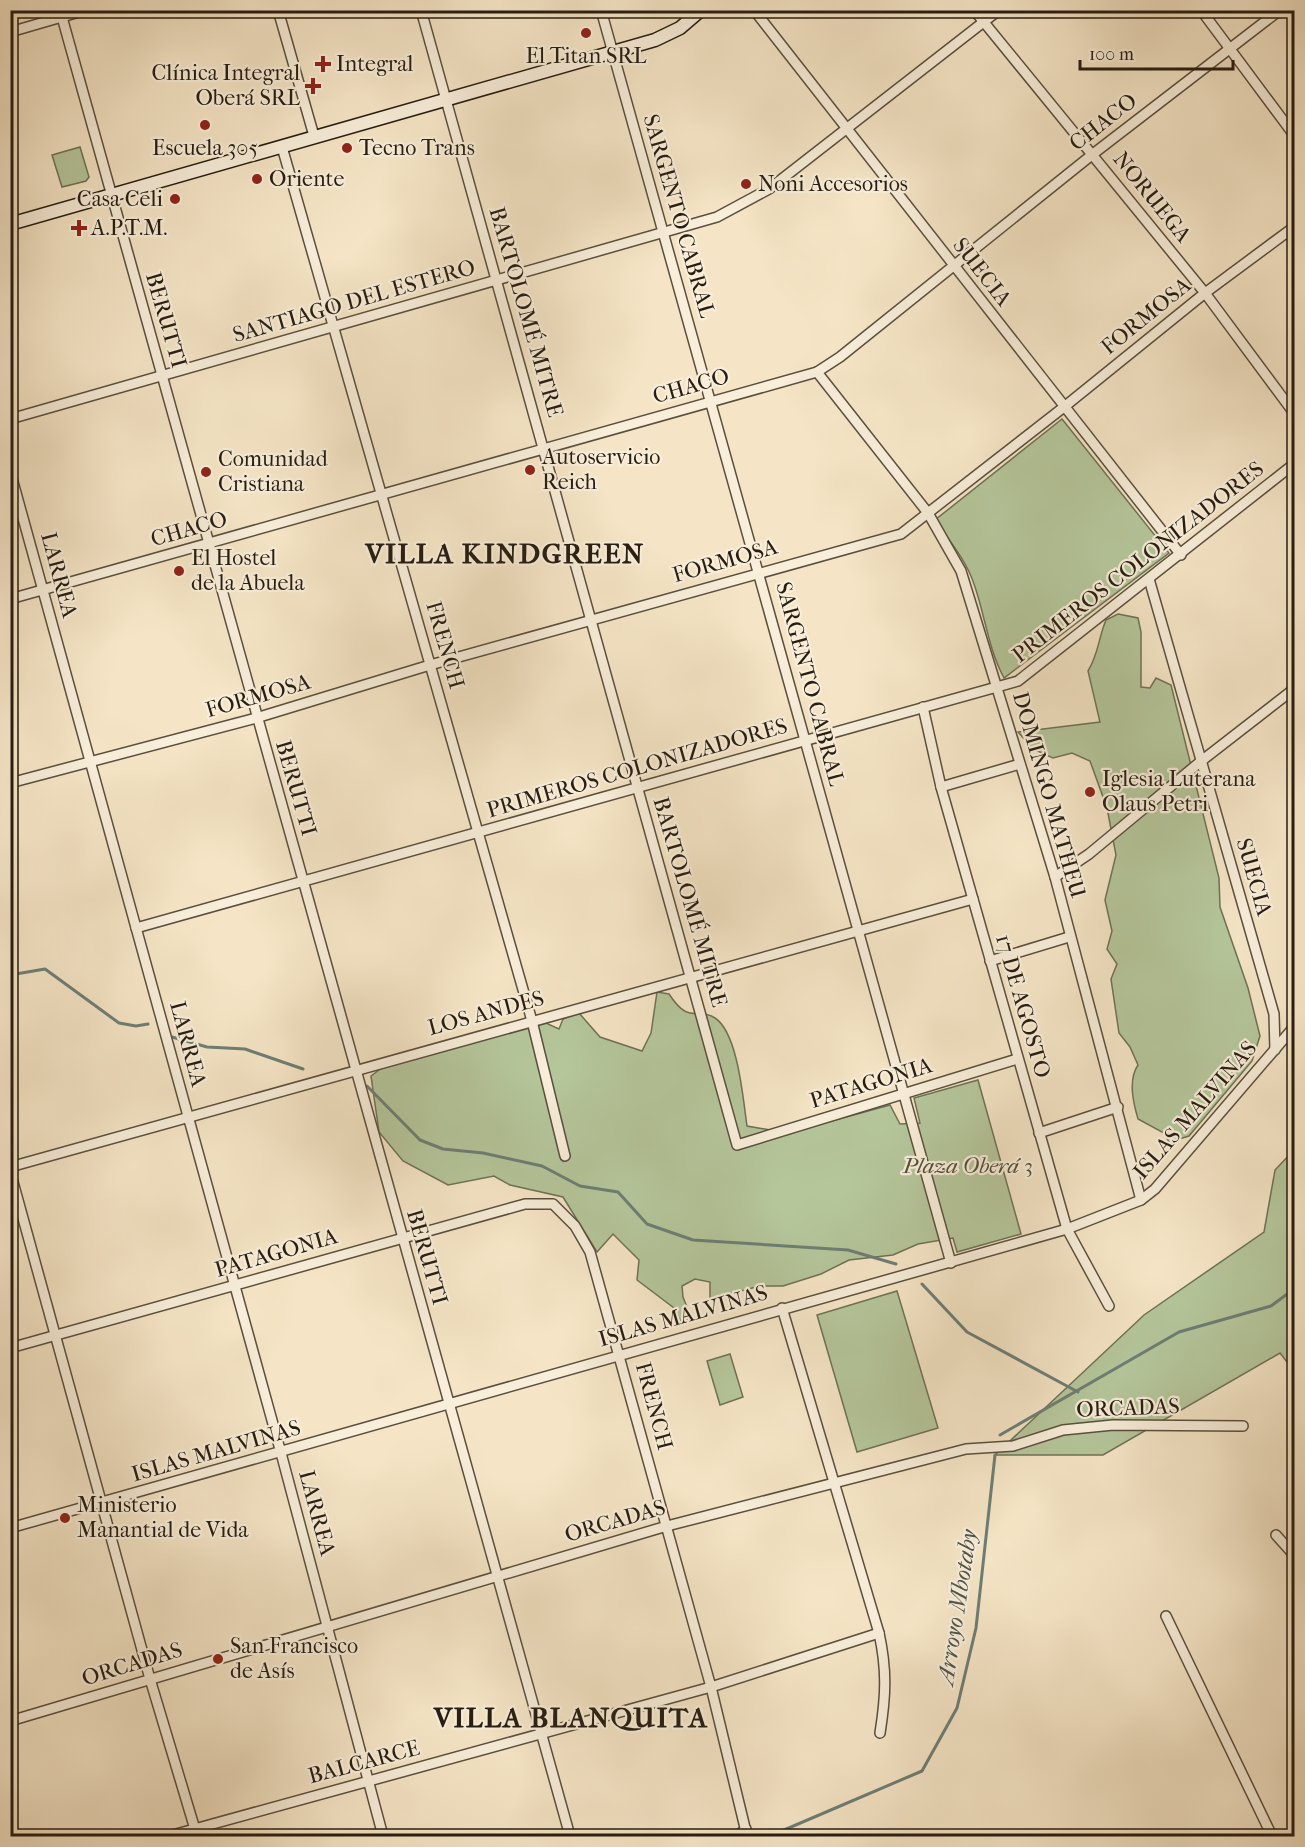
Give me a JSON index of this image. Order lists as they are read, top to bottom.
{
  "streets": {
    "street": [
      "CHACO",
      "NORUEGA",
      "SARGENTO CABRAL",
      "SUECIA",
      "SANTIAGO DEL ESTERO",
      "BARTOLOMÉ MITRE",
      "FORMOSA",
      "BERUTTI",
      "PRIMEROS COLONIZADORES",
      "LARREA",
      "FRENCH",
      "DOMINGO MATHEU",
      "17 DE AGOSTO",
      "LOS ANDES",
      "PATAGONIA",
      "ISLAS MALVINAS",
      "ORCADAS",
      "BALCARCE"
    ]
  },
  "crossings": [
    ["CHACO", "NORUEGA"],
    ["CHACO", "SARGENTO CABRAL"],
    ["CHACO", "SUECIA"],
    ["CHACO", "BARTOLOMÉ MITRE"],
    ["CHACO", "BERUTTI"],
    ["CHACO", "LARREA"],
    ["CHACO", "FRENCH"],
    ["CHACO", "DOMINGO MATHEU"],
    ["NORUEGA", "SANTIAGO DEL ESTERO"],
    ["NORUEGA", "FORMOSA"],
    ["SARGENTO CABRAL", "SANTIAGO DEL ESTERO"],
    ["SARGENTO CABRAL", "FORMOSA"],
    ["SARGENTO CABRAL", "PRIMEROS COLONIZADORES"],
    ["SARGENTO CABRAL", "LOS ANDES"],
    ["SARGENTO CABRAL", "PATAGONIA"],
    ["SARGENTO CABRAL", "ISLAS MALVINAS"],
    ["SUECIA", "SANTIAGO DEL ESTERO"],
    ["SUECIA", "FORMOSA"],
    ["SUECIA", "PRIMEROS COLONIZADORES"],
    ["SUECIA", "ISLAS MALVINAS"],
    ["SANTIAGO DEL ESTERO", "BARTOLOMÉ MITRE"],
    ["SANTIAGO DEL ESTERO", "BERUTTI"],
    ["SANTIAGO DEL ESTERO", "FRENCH"],
    ["BARTOLOMÉ MITRE", "FORMOSA"],
    ["BARTOLOMÉ MITRE", "PRIMEROS COLONIZADORES"],
    ["BARTOLOMÉ MITRE", "LOS ANDES"],
    ["BARTOLOMÉ MITRE", "PATAGONIA"],
    ["FORMOSA", "BERUTTI"],
    ["FORMOSA", "LARREA"],
    ["FORMOSA", "FRENCH"],
    ["FORMOSA", "DOMINGO MATHEU"],
    ["BERUTTI", "PRIMEROS COLONIZADORES"],
    ["BERUTTI", "LOS ANDES"],
    ["BERUTTI", "PATAGONIA"],
    ["BERUTTI", "ISLAS MALVINAS"],
    ["BERUTTI", "ORCADAS"],
    ["BERUTTI", "BALCARCE"],
    ["PRIMEROS COLONIZADORES", "LARREA"],
    ["PRIMEROS COLONIZADORES", "FRENCH"],
    ["PRIMEROS COLONIZADORES", "DOMINGO MATHEU"],
    ["PRIMEROS COLONIZADORES", "17 DE AGOSTO"],
    ["LARREA", "LOS ANDES"],
    ["LARREA", "PATAGONIA"],
    ["LARREA", "ISLAS MALVINAS"],
    ["LARREA", "ORCADAS"],
    ["LARREA", "BALCARCE"],
    ["FRENCH", "LOS ANDES"],
    ["FRENCH", "PATAGONIA"],
    ["FRENCH", "ISLAS MALVINAS"],
    ["FRENCH", "ORCADAS"],
    ["FRENCH", "BALCARCE"],
    ["DOMINGO MATHEU", "ISLAS MALVINAS"],
    ["17 DE AGOSTO", "LOS ANDES"],
    ["17 DE AGOSTO", "PATAGONIA"],
    ["17 DE AGOSTO", "ISLAS MALVINAS"]
  ],
  "districts": ["VILLA KINDGREEN", "VILLA BLANQUITA"],
  "water": ["Arroyo Mbotaby"],
  "parks": ["Plaza Oberá 3"],
  "places": {
    "other": [
      "El Titan SRL",
      "Escuela 305",
      "Tecno Trans",
      "Oriente",
      "Noni Accesorios",
      "Casa Celi",
      "Autoservicio Reich",
      "Comunidad Cristiana",
      "El Hostel de la Abuela",
      "Iglesia Luterana Olaus Petri",
      "Ministerio Manantial de Vida",
      "San Francisco de Asís"
    ],
    "health": ["Integral", "Clínica Integral Oberá SRL", "A.P.T.M."]
  },
  "scale_bar": "100 m"
}
